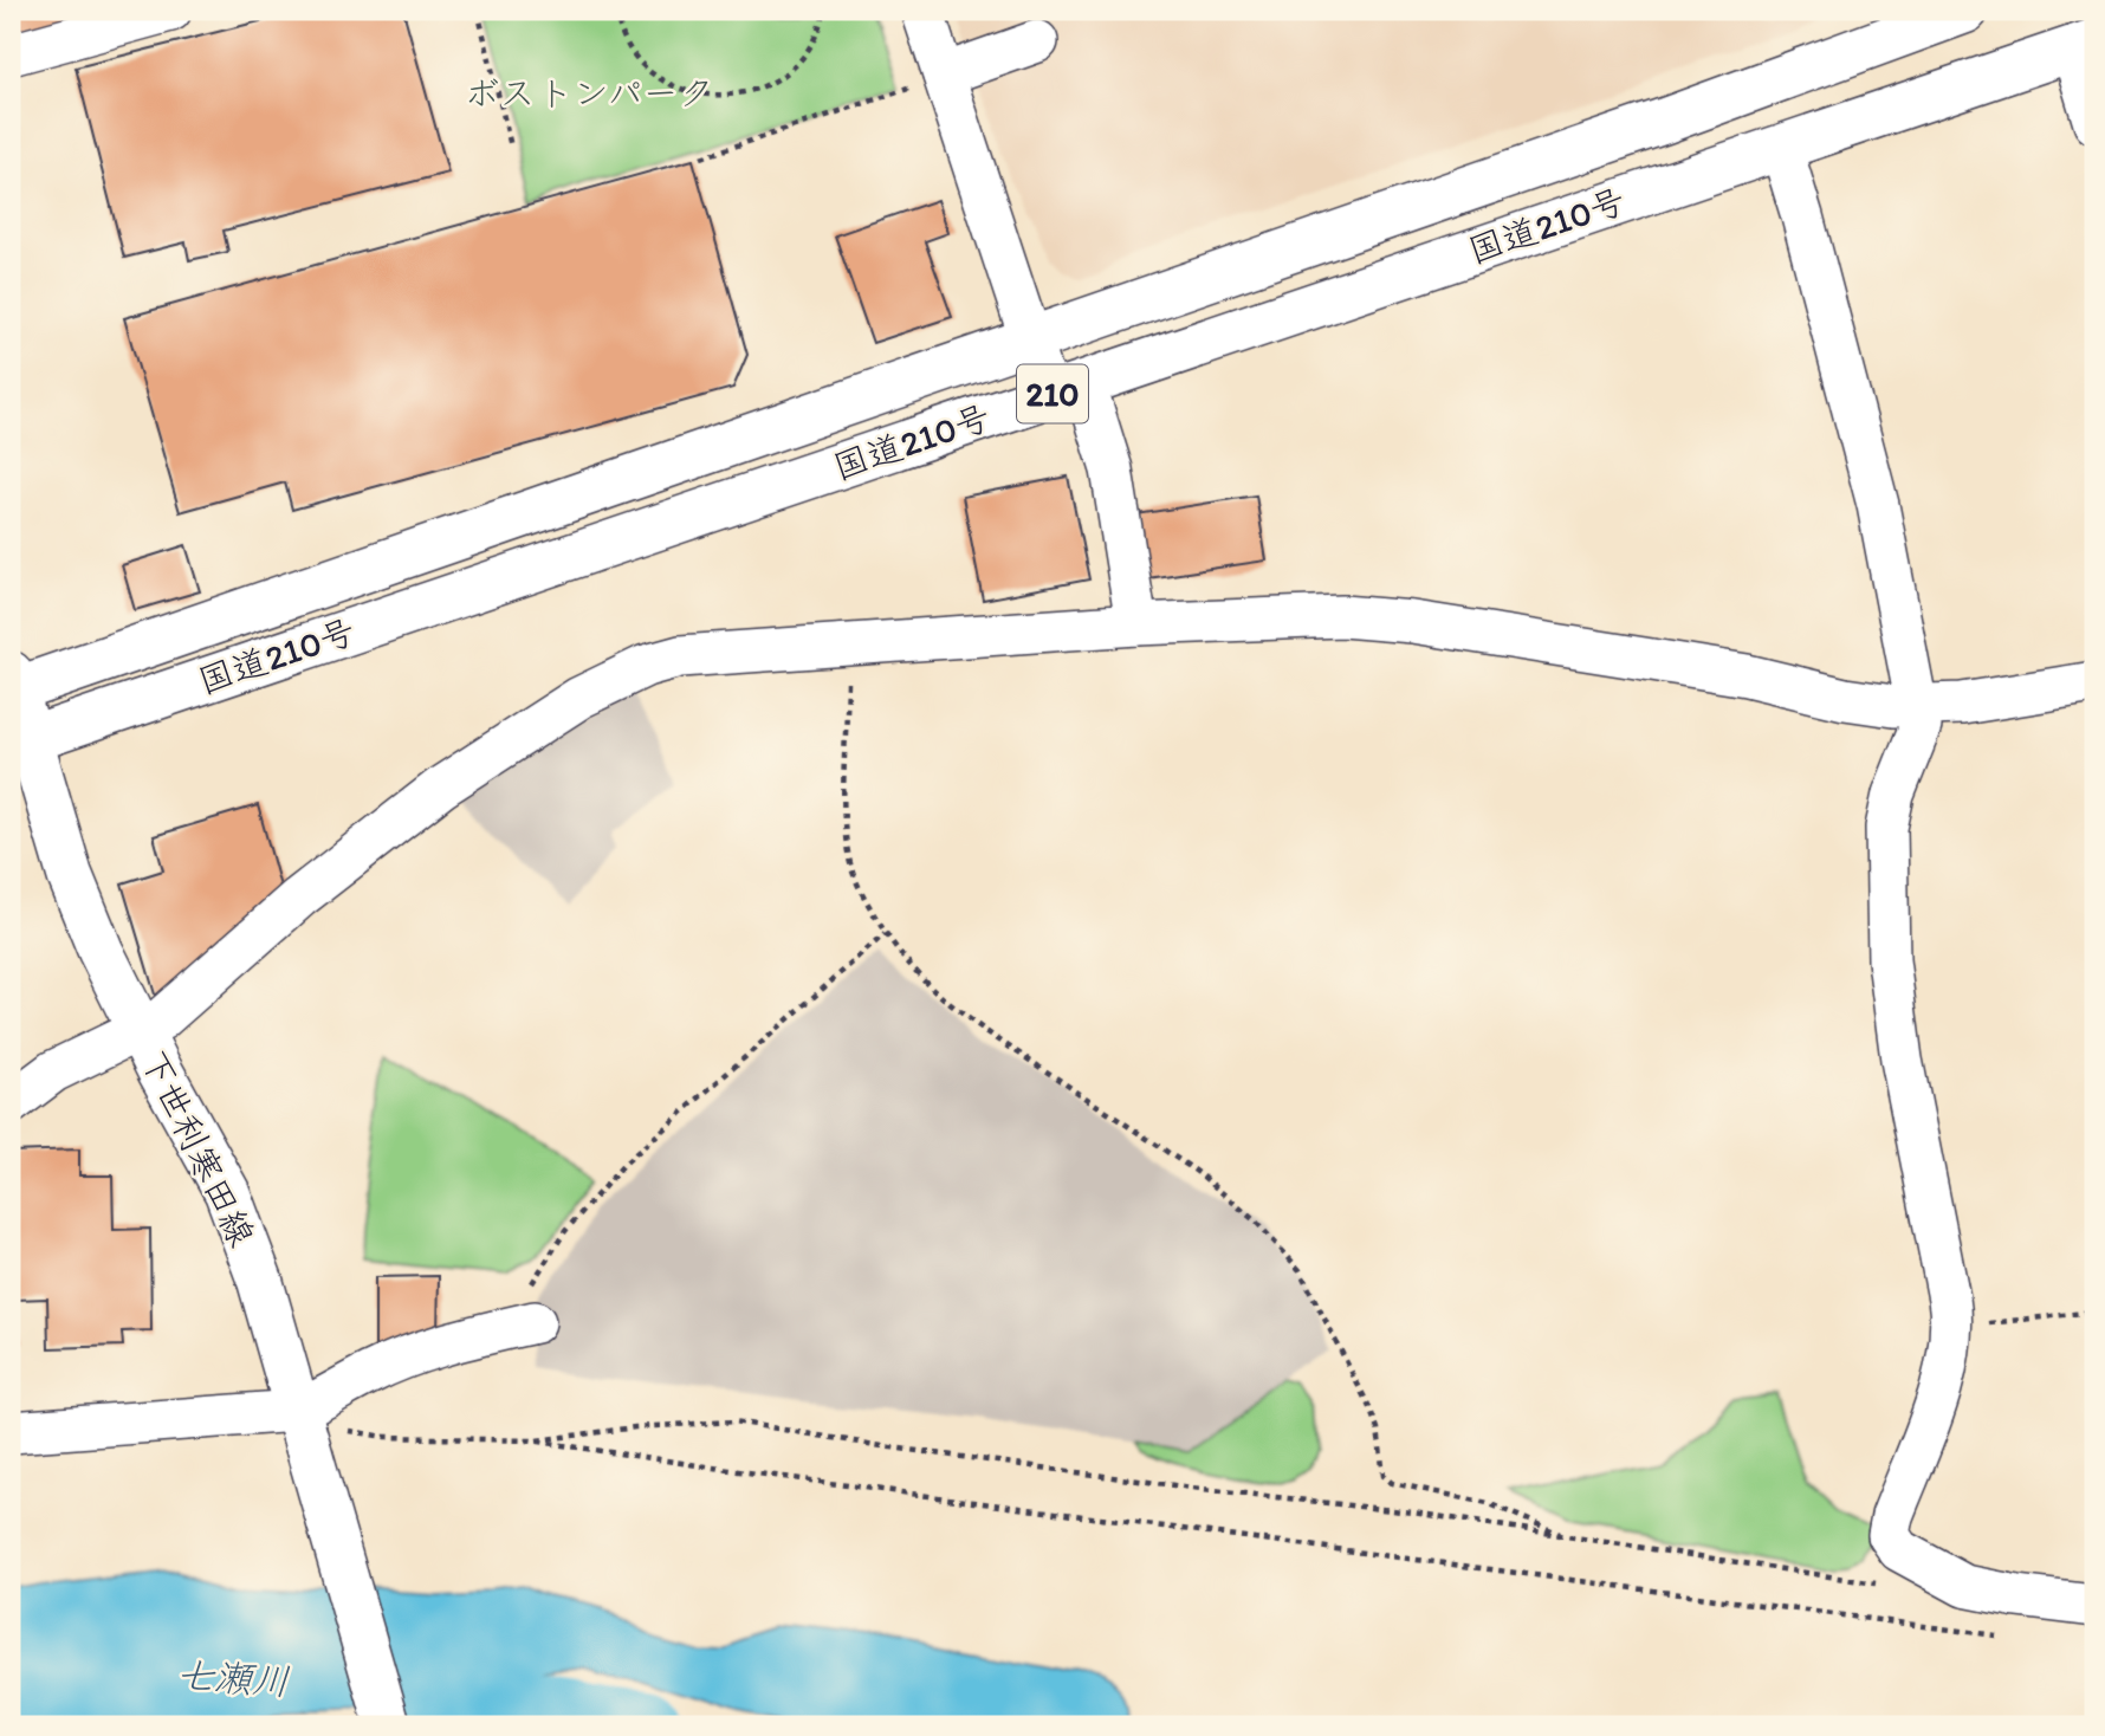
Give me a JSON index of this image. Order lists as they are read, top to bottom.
{
  "streets": {
    "main road": ["国道210号", "210", "下世利寒田線"]
  },
  "crossings": [
    ["国道210号", "下世利寒田線"]
  ],
  "water": ["七瀬川"],
  "parks": ["ボストンパーク"]
}
